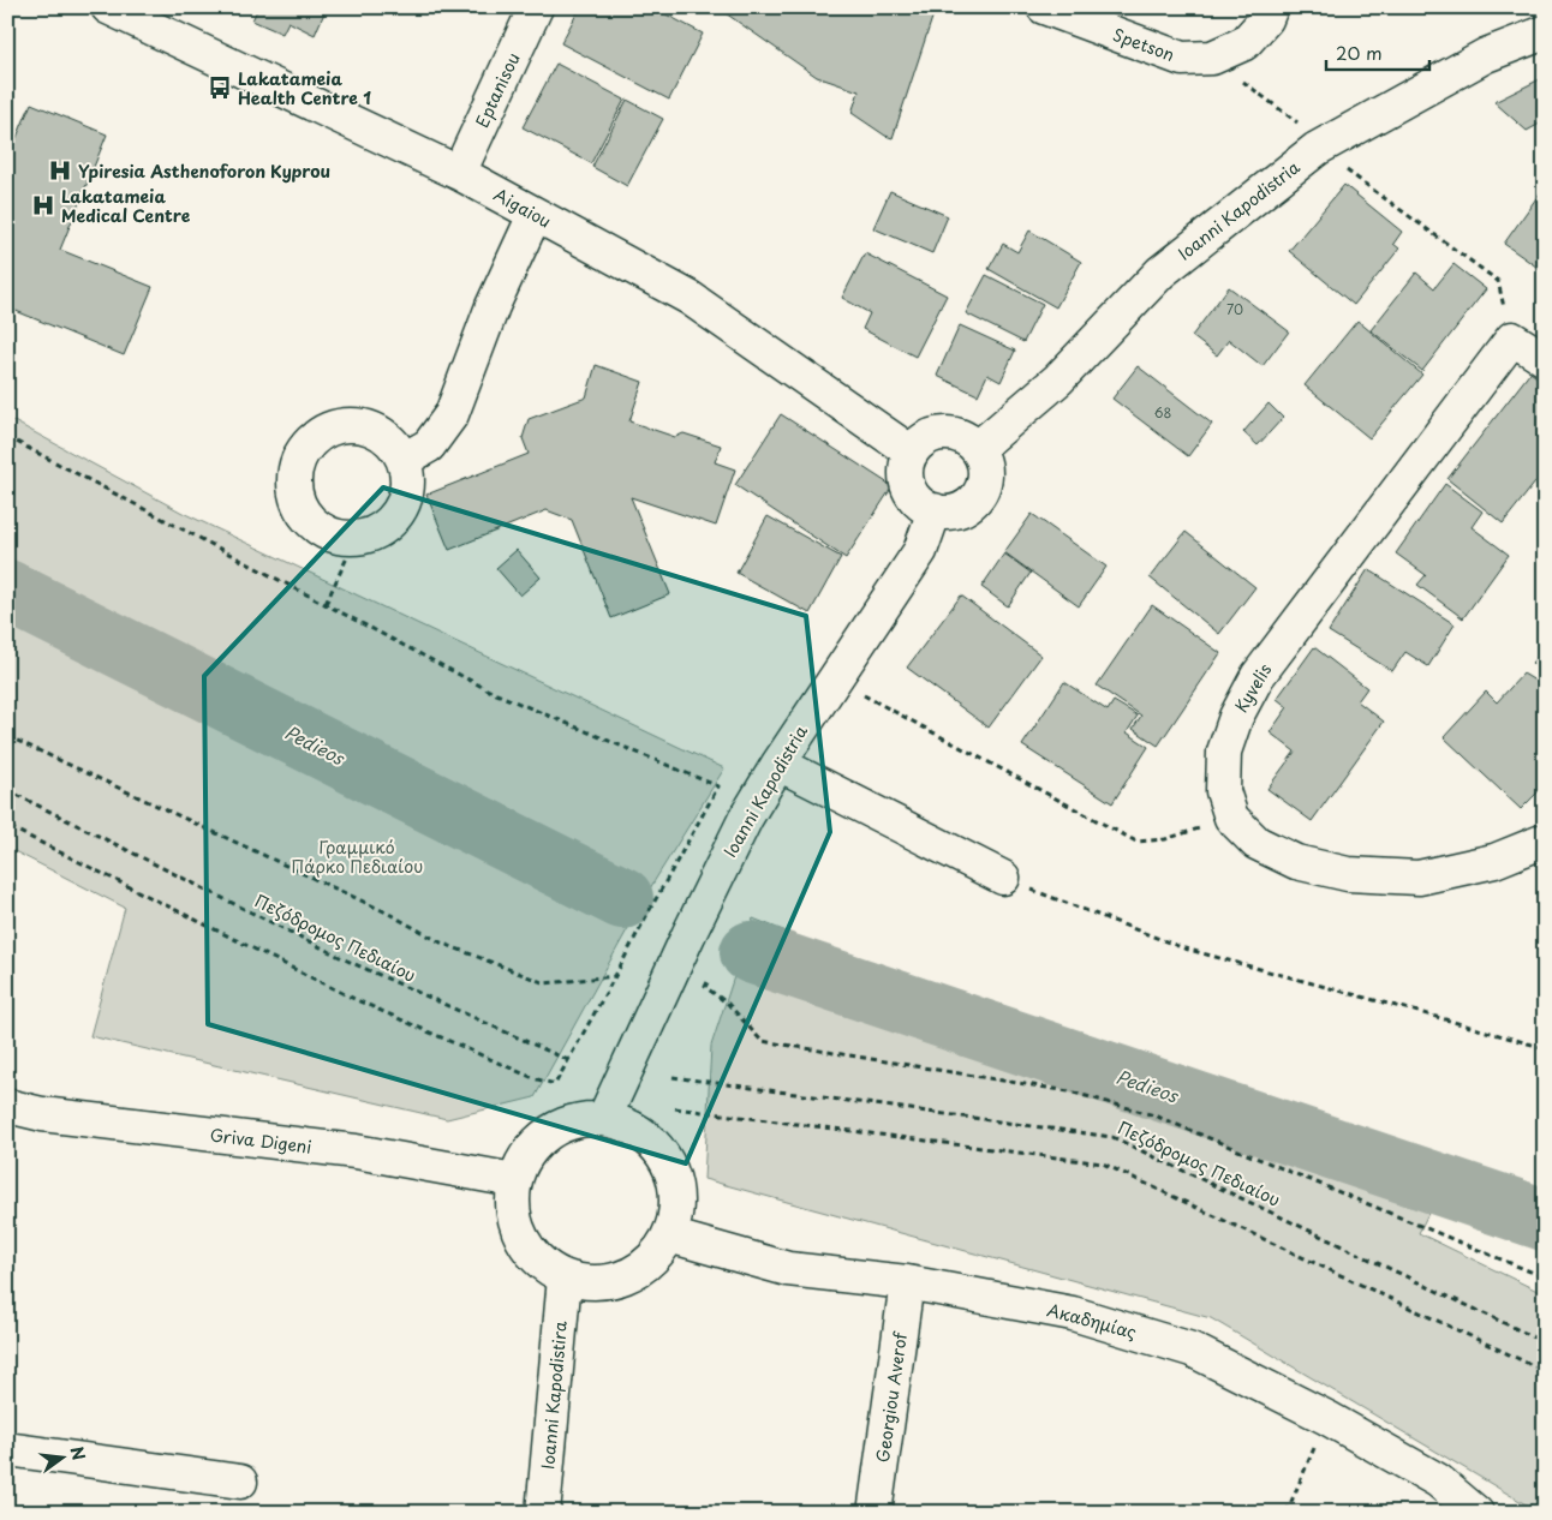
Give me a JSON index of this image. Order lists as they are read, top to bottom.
{
  "streets": {
    "street": [
      "Spetson",
      "Eptanisou",
      "Aigaiou",
      "Ioanni Kapodistria",
      "Kyvelis",
      "Griva Digeni",
      "Ακαδημίας",
      "Ioanni Kapodistira",
      "Georgiou Averof"
    ],
    "path": ["Πεζόδρομος Πεδιαίου"]
  },
  "crossings": [
    ["Eptanisou", "Aigaiou"],
    ["Aigaiou", "Ioanni Kapodistria"],
    ["Ioanni Kapodistria", "Griva Digeni"],
    ["Ioanni Kapodistria", "Ακαδημίας"],
    ["Ioanni Kapodistria", "Ioanni Kapodistira"],
    ["Griva Digeni", "Ακαδημίας"],
    ["Griva Digeni", "Ioanni Kapodistira"],
    ["Ακαδημίας", "Ioanni Kapodistira"],
    ["Ακαδημίας", "Georgiou Averof"]
  ],
  "water": ["Pedieos"],
  "parks": ["Γραμμικό Πάρκο Πεδιαίου"],
  "places": {
    "bus stop": ["Lakatameia Health Centre 1"],
    "hospital": ["Ypiresia Asthenoforon Kyprou", "Lakatameia Medical Centre"]
  },
  "house_numbers": ["70", "68"],
  "scale_bar": "20 m",
  "north": "right"
}
